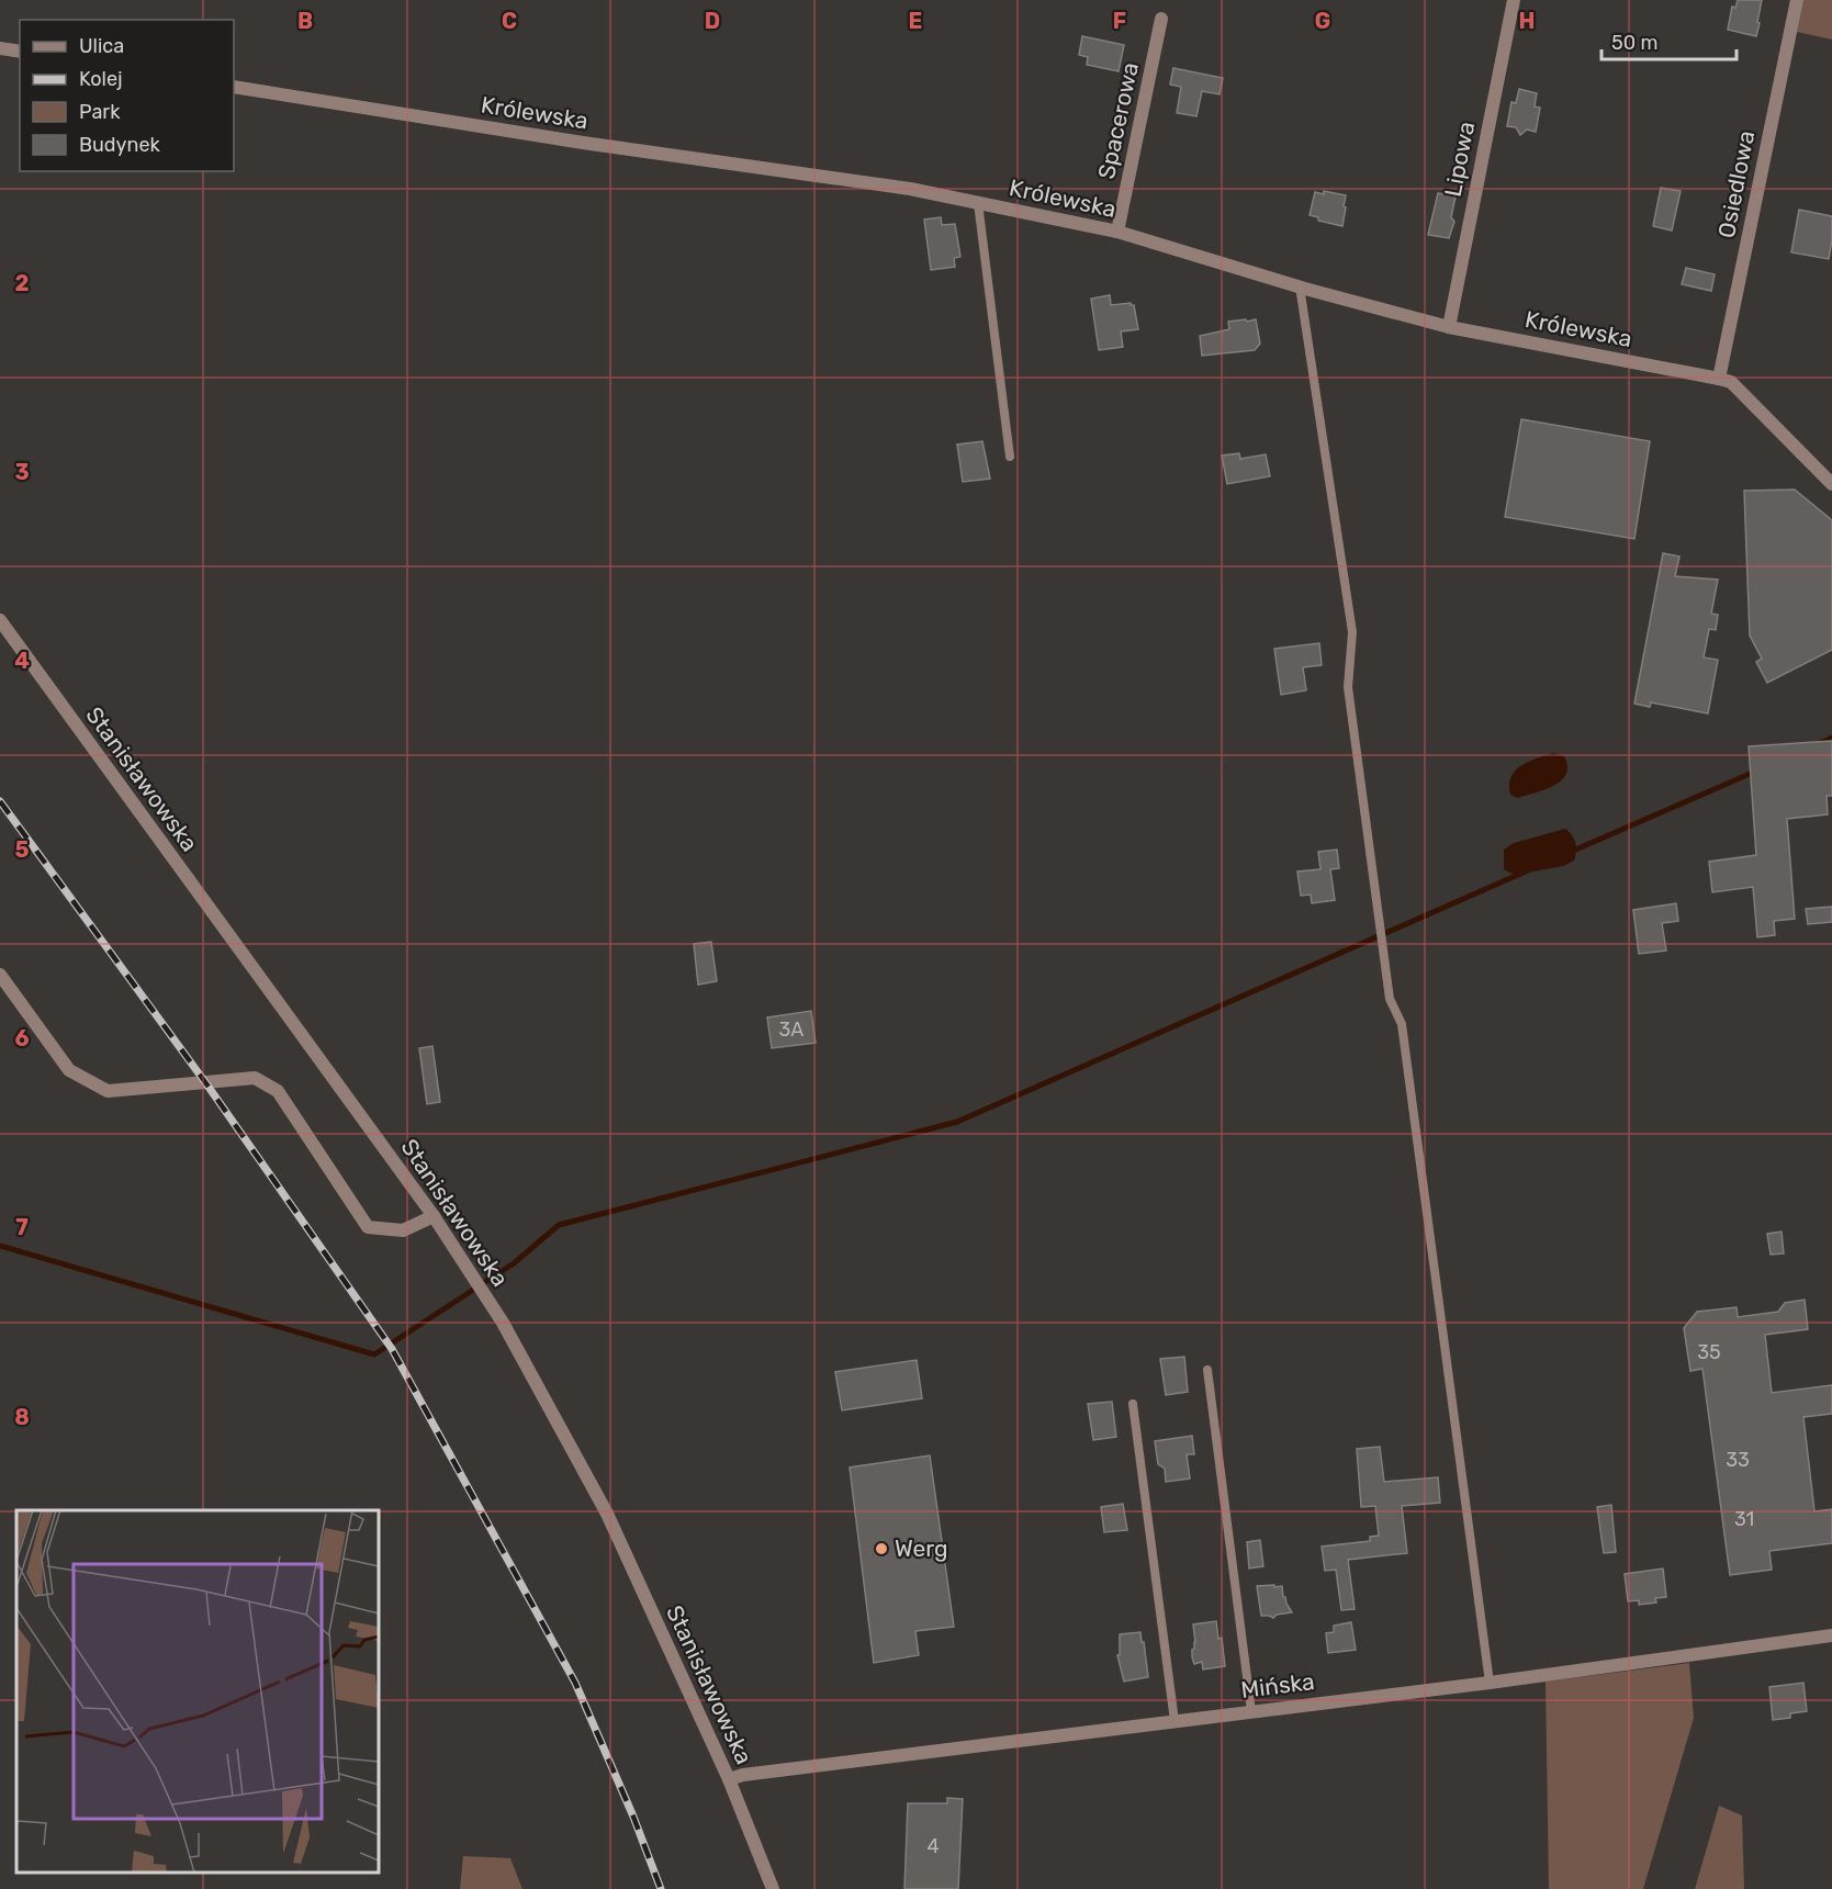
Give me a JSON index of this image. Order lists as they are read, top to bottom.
{
  "streets": {
    "street": [
      "Królewska",
      "Spacerowa",
      "Lipowa",
      "Osiedlowa",
      "Stanisławowska",
      "Mińska"
    ]
  },
  "crossings": [
    ["Królewska", "Spacerowa"],
    ["Królewska", "Lipowa"],
    ["Królewska", "Osiedlowa"],
    ["Stanisławowska", "Mińska"]
  ],
  "places": ["Werg"],
  "house_numbers": [
    "3A",
    "35",
    "33",
    "31",
    "4"
  ],
  "legend": [
    "Ulica",
    "Kolej",
    "Park",
    "Budynek"
  ],
  "scale_bar": "50 m",
  "grid": {
    "columns": [
      "B",
      "C",
      "D",
      "E",
      "F",
      "G",
      "H"
    ],
    "rows": [
      "2",
      "3",
      "4",
      "5",
      "6",
      "7",
      "8"
    ]
  }
}
